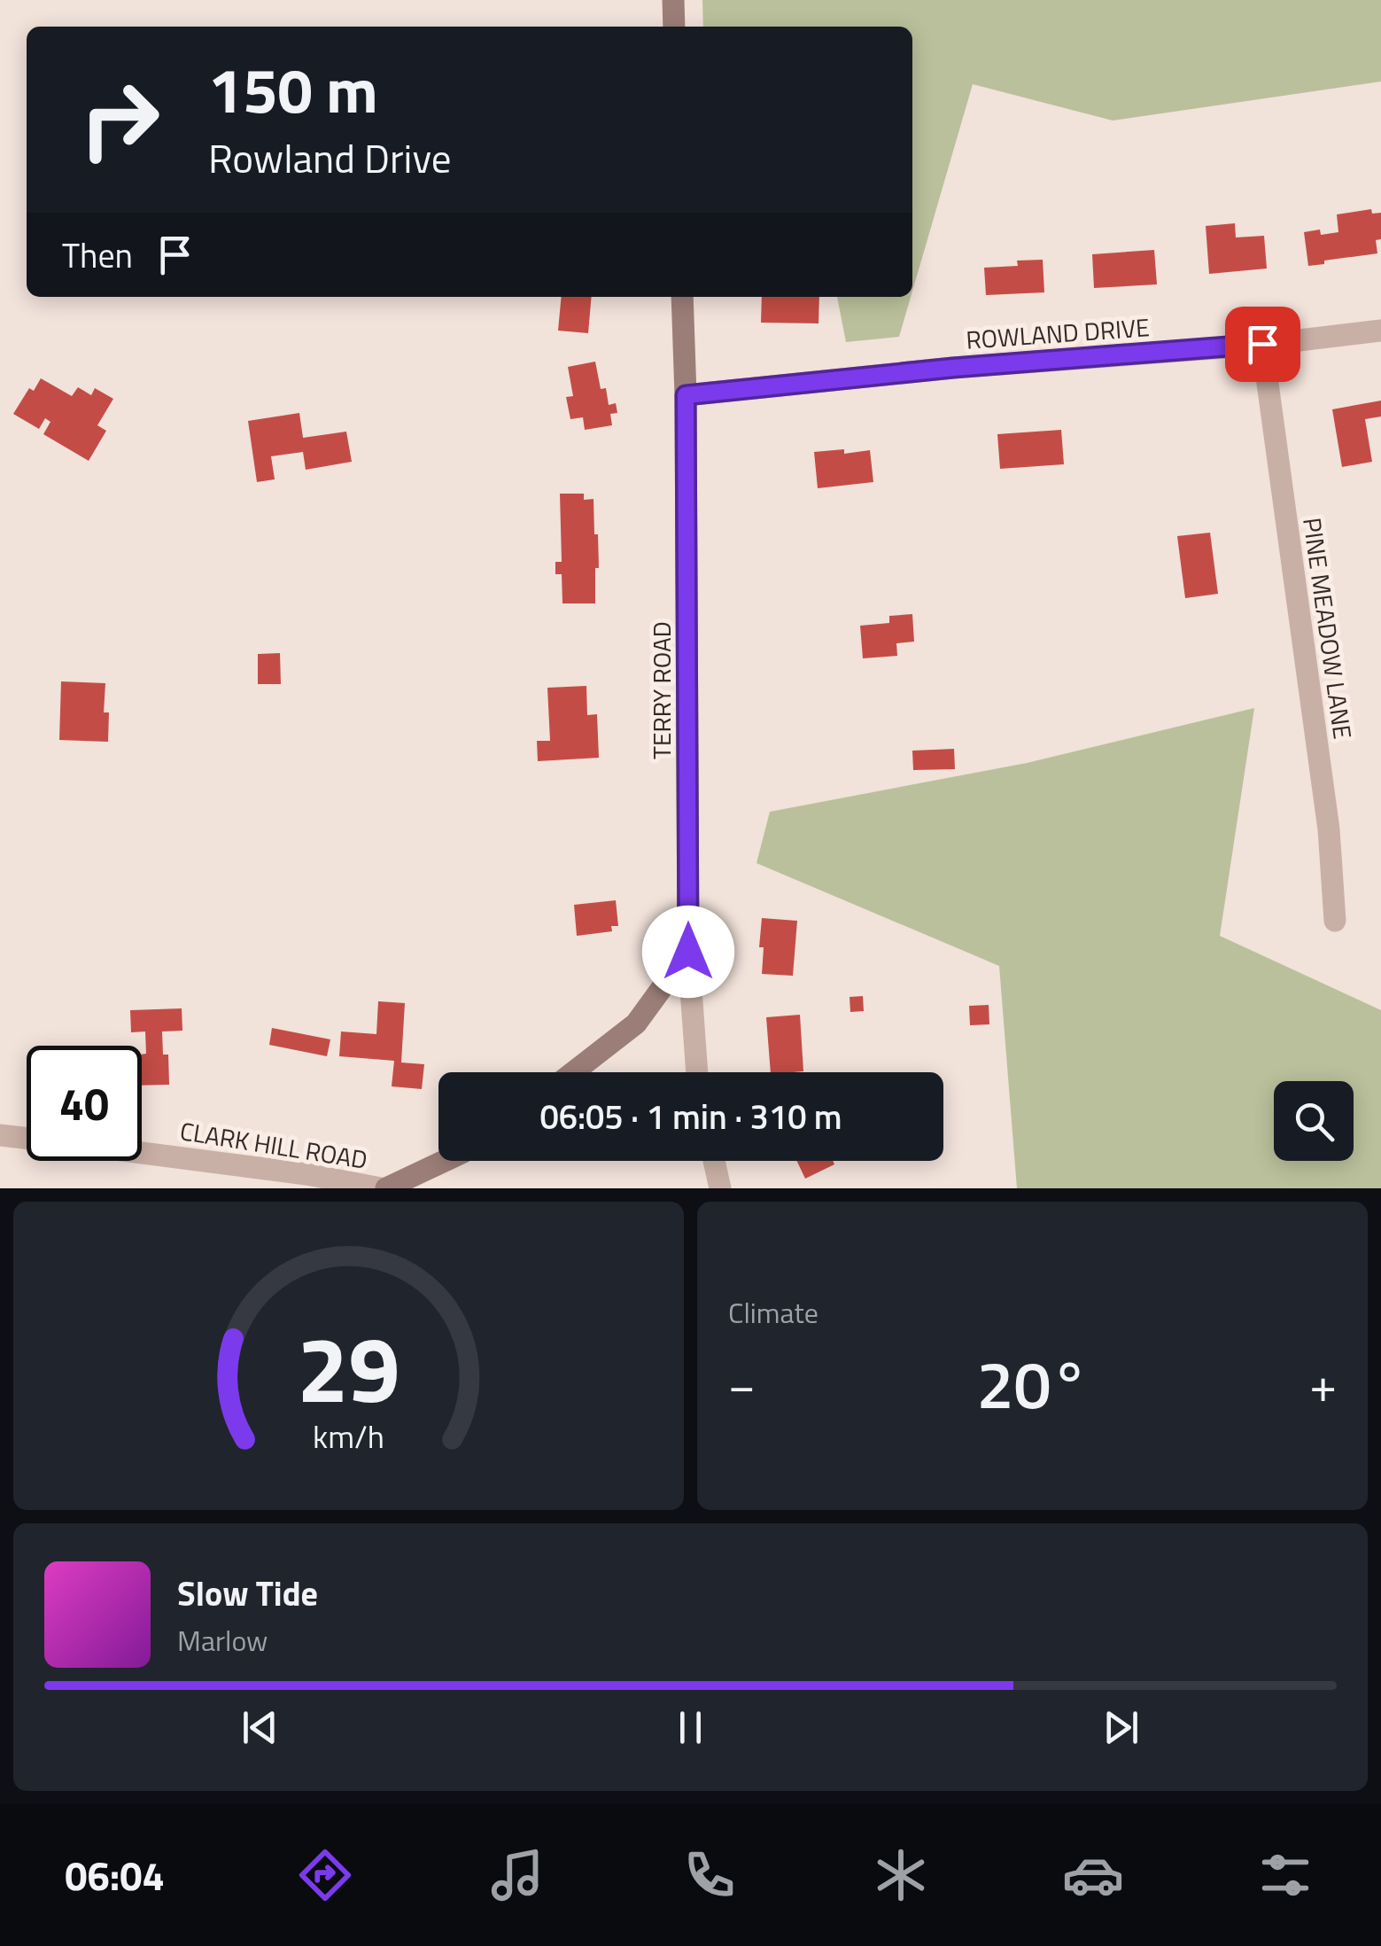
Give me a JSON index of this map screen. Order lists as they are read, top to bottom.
{
  "streets": {
    "street": [
      "ROWLAND DRIVE",
      "PINE MEADOW LANE",
      "TERRY ROAD",
      "CLARK HILL ROAD"
    ]
  },
  "crossings": [
    ["ROWLAND DRIVE", "PINE MEADOW LANE"],
    ["ROWLAND DRIVE", "TERRY ROAD"]
  ],
  "page": {
    "turn": ["150 m", "Rowland Drive"],
    "then": "Then",
    "limit": "40",
    "trip": "06:05 · 1 min · 310 m",
    "tile": "Climate",
    "heat": ["−", "20°", "+"],
    "song": ["Slow Tide", "Marlow"],
    "tabs": "06:04",
    "gauge": ["29", "km/h"]
  }
}
